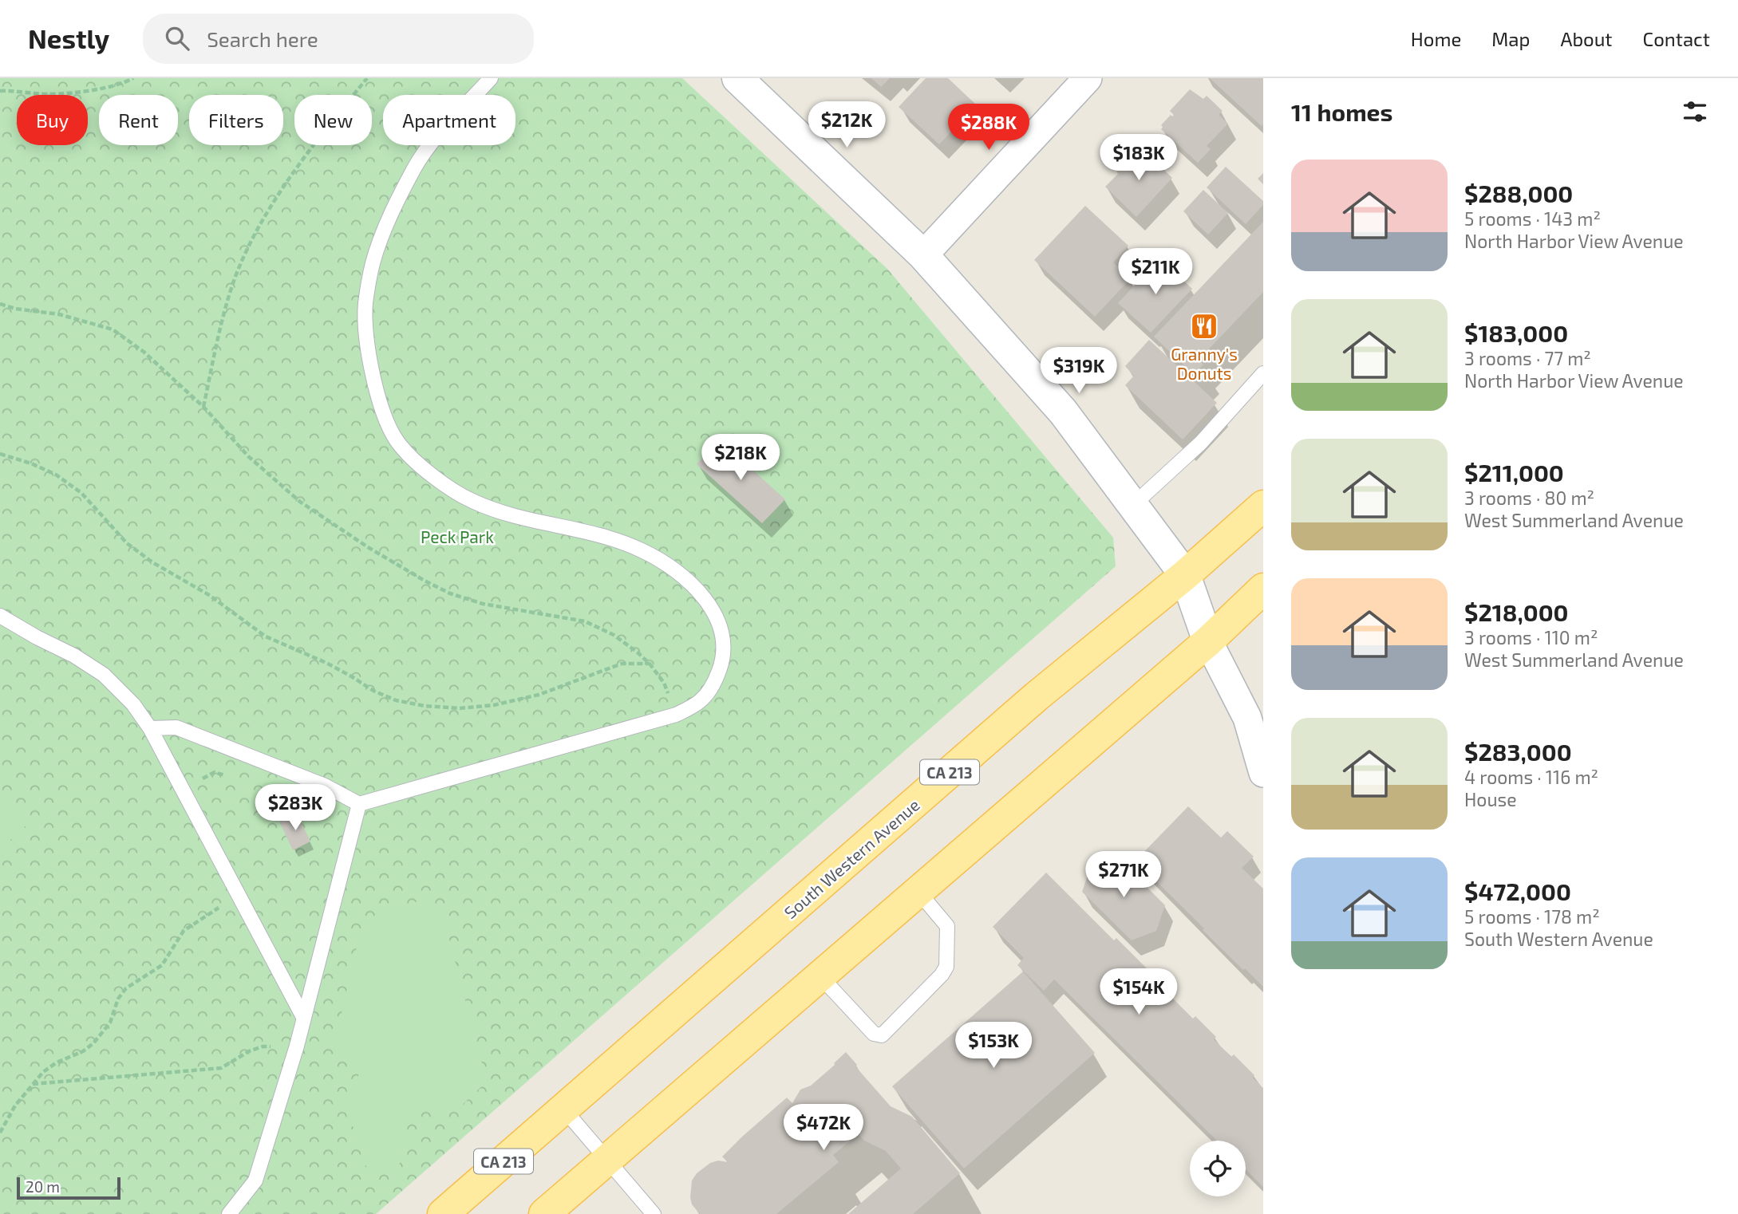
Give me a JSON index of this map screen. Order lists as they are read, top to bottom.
{
  "streets": {
    "main road": ["CA 213", "South Western Avenue"]
  },
  "parks": ["Peck Park"],
  "places": {
    "restaurant": ["Granny's Donuts"]
  },
  "scale_bar": "20 m",
  "page": {
    "header": "Nestly",
    "search": "Search here",
    "nav": [
      "Home",
      "Map",
      "About",
      "Contact"
    ],
    "heading": "11 homes",
    "chip": [
      "Buy",
      "Rent",
      "Filters",
      "New",
      "Apartment"
    ],
    "price": [
      "$212K",
      "$288K",
      "$183K",
      "$211K",
      "$319K",
      "$218K",
      "$283K",
      "$271K",
      "$154K",
      "$153K",
      "$472K"
    ],
    "list": [
      {
        "name": "$288,000",
        "note": "5 rooms · 143 m² · North Harbor View Avenue"
      },
      {
        "name": "$183,000",
        "note": "3 rooms · 77 m² · North Harbor View Avenue"
      },
      {
        "name": "$211,000",
        "note": "3 rooms · 80 m² · West Summerland Avenue"
      },
      {
        "name": "$218,000",
        "note": "3 rooms · 110 m² · West Summerland Avenue"
      },
      {
        "name": "$283,000",
        "note": "4 rooms · 116 m² · House"
      },
      {
        "name": "$472,000",
        "note": "5 rooms · 178 m² · South Western Avenue"
      }
    ],
    "scale": "20 m"
  }
}
